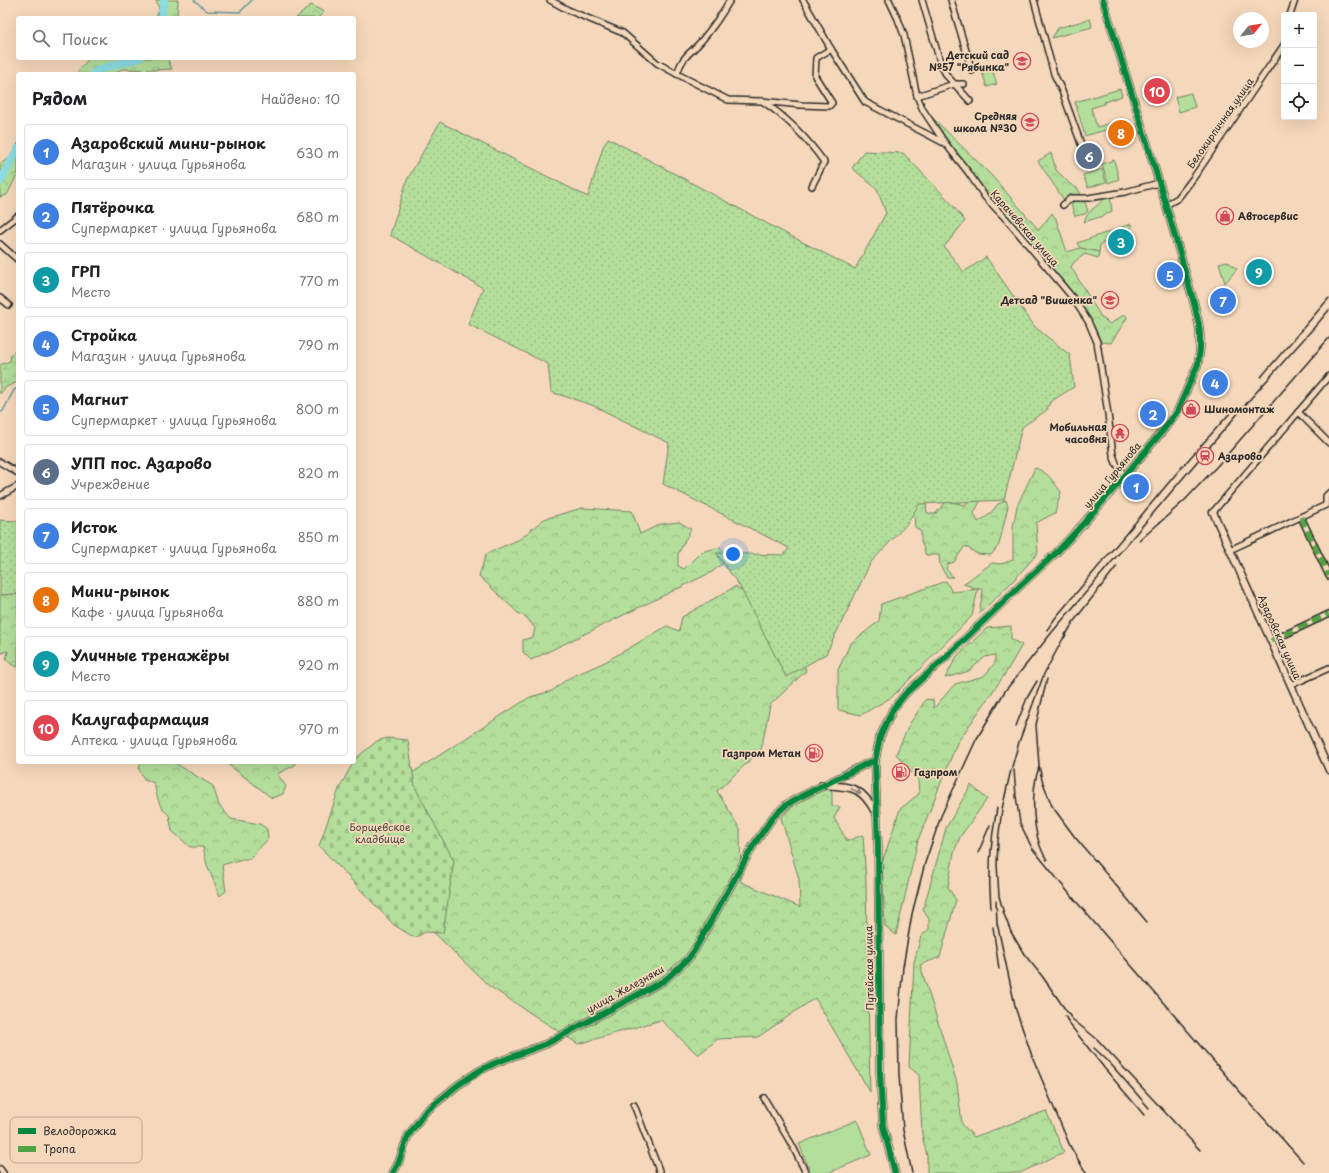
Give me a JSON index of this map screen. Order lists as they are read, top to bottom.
{
  "streets": {
    "street": [
      "Белокирпичная улица",
      "Карачевская улица",
      "улица Гурьянова",
      "Азаровская улица",
      "Путейская улица",
      "улица Железняки"
    ]
  },
  "crossings": [
    ["Белокирпичная улица", "улица Гурьянова"],
    ["Карачевская улица", "улица Гурьянова"],
    ["улица Гурьянова", "Путейская улица"],
    ["улица Гурьянова", "улица Железняки"],
    ["Путейская улица", "улица Железняки"]
  ],
  "parks": ["Борщевское кладбище"],
  "places": {
    "school or university": ["Детский сад №57 \"Рябинка\"", "Средняя школа №30", "Детсад \"Вишенка\""],
    "shop": ["Автосервис", "Шиномонтаж"],
    "temple": ["Мобильная часовня"],
    "station": ["Азарово"],
    "fuel station": ["Газпром Метан", "Газпром"]
  },
  "legend": ["Велодорожка", "Тропа"],
  "north": "top right",
  "page": {
    "map_buttons": ["+", "−"],
    "search": "Поиск",
    "heading": ["Рядом", "Найдено: 10"],
    "pins": [
      "10",
      "8",
      "6",
      "3",
      "9",
      "5",
      "7",
      "4",
      "2",
      "1"
    ],
    "list": [
      {
        "mark": "1",
        "name": "Азаровский мини-рынок",
        "note": "Магазин · улица Гурьянова",
        "value": "630 m"
      },
      {
        "mark": "2",
        "name": "Пятёрочка",
        "note": "Супермаркет · улица Гурьянова",
        "value": "680 m"
      },
      {
        "mark": "3",
        "name": "ГРП",
        "note": "Место",
        "value": "770 m"
      },
      {
        "mark": "4",
        "name": "Стройка",
        "note": "Магазин · улица Гурьянова",
        "value": "790 m"
      },
      {
        "mark": "5",
        "name": "Магнит",
        "note": "Супермаркет · улица Гурьянова",
        "value": "800 m"
      },
      {
        "mark": "6",
        "name": "УПП пос. Азарово",
        "note": "Учреждение",
        "value": "820 m"
      },
      {
        "mark": "7",
        "name": "Исток",
        "note": "Супермаркет · улица Гурьянова",
        "value": "850 m"
      },
      {
        "mark": "8",
        "name": "Мини-рынок",
        "note": "Кафе · улица Гурьянова",
        "value": "880 m"
      },
      {
        "mark": "9",
        "name": "Уличные тренажёры",
        "note": "Место",
        "value": "920 m"
      },
      {
        "mark": "10",
        "name": "Калугафармация",
        "note": "Аптека · улица Гурьянова",
        "value": "970 m"
      }
    ]
  }
}
